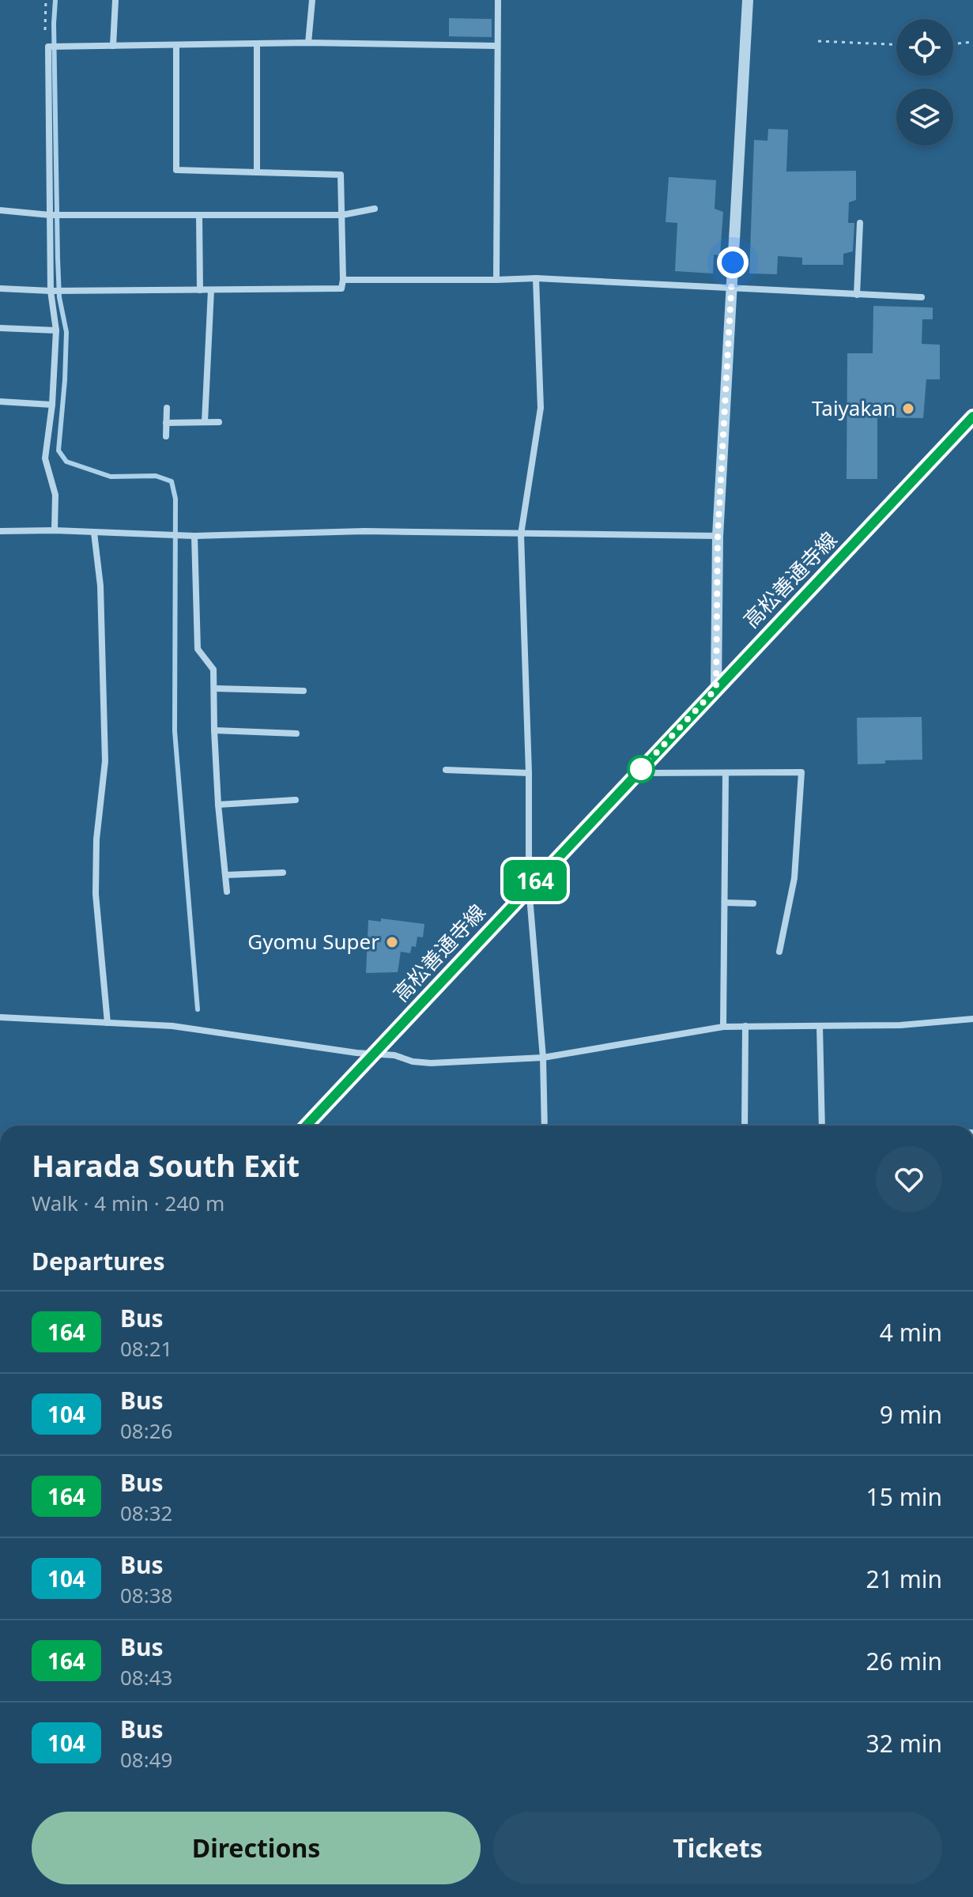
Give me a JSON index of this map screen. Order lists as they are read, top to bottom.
{
  "streets": {
    "main road": ["高松善通寺線"]
  },
  "places": ["Taiyakan", "Gyomu Super"],
  "lines": ["bus line 164"],
  "page": {
    "on_map": "164",
    "heading": [
      ["Harada South Exit", "Walk · 4 min · 240 m"],
      "Departures"
    ],
    "list": [
      {
        "mark": "164",
        "name": "Bus",
        "note": "08:21",
        "value": "4 min"
      },
      {
        "mark": "104",
        "name": "Bus",
        "note": "08:26",
        "value": "9 min"
      },
      {
        "mark": "164",
        "name": "Bus",
        "note": "08:32",
        "value": "15 min"
      },
      {
        "mark": "104",
        "name": "Bus",
        "note": "08:38",
        "value": "21 min"
      },
      {
        "mark": "164",
        "name": "Bus",
        "note": "08:43",
        "value": "26 min"
      },
      {
        "mark": "104",
        "name": "Bus",
        "note": "08:49",
        "value": "32 min"
      }
    ],
    "buttons": ["Directions", "Tickets"]
  }
}
